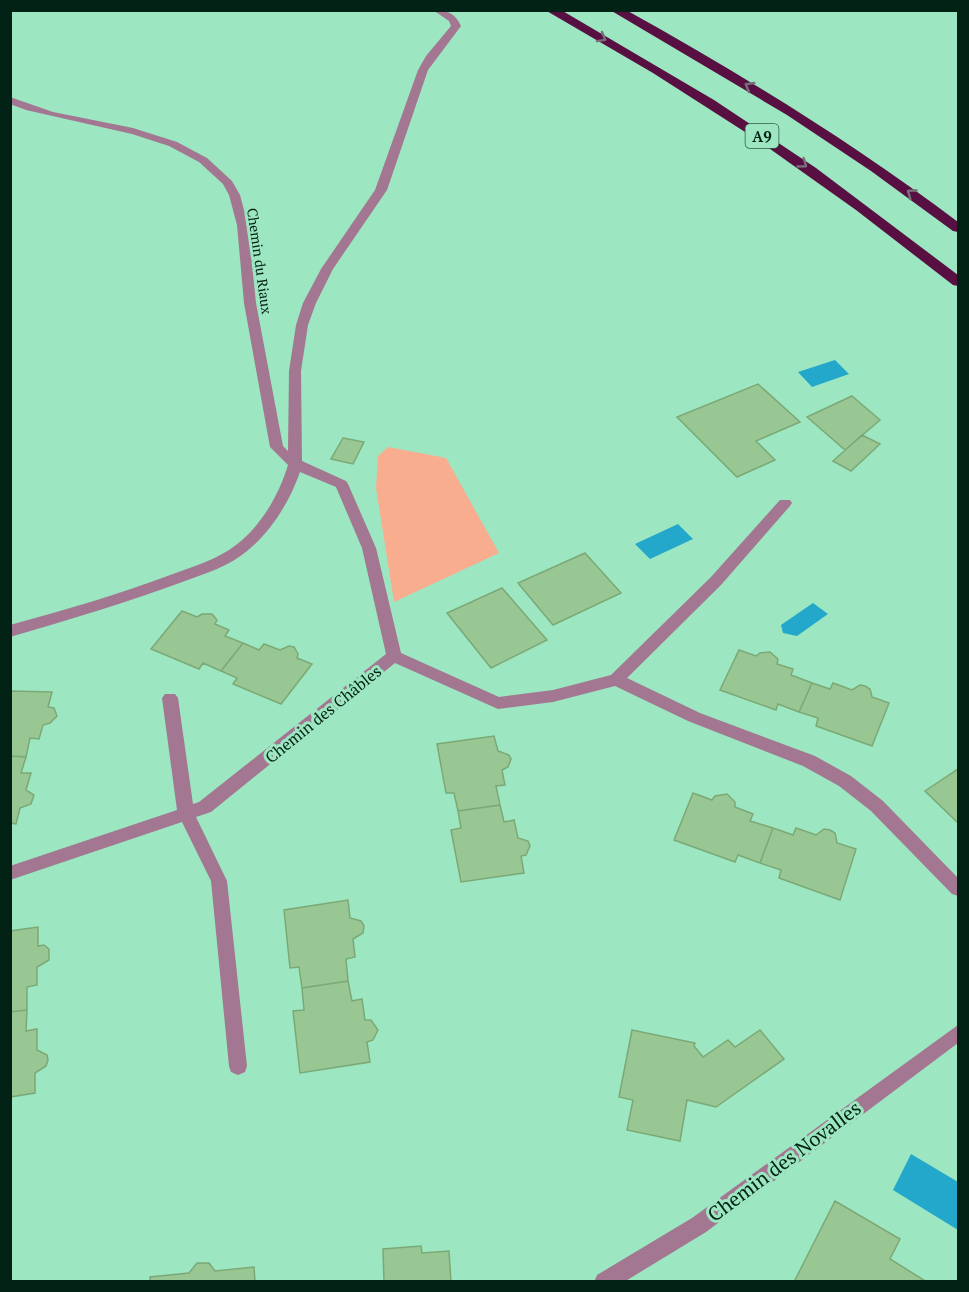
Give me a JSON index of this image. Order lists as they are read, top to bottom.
{
  "streets": {
    "highway": ["A9"],
    "street": ["Chemin du Riaux", "Chemin des Châbles", "Chemin des Novalles"]
  }
}
